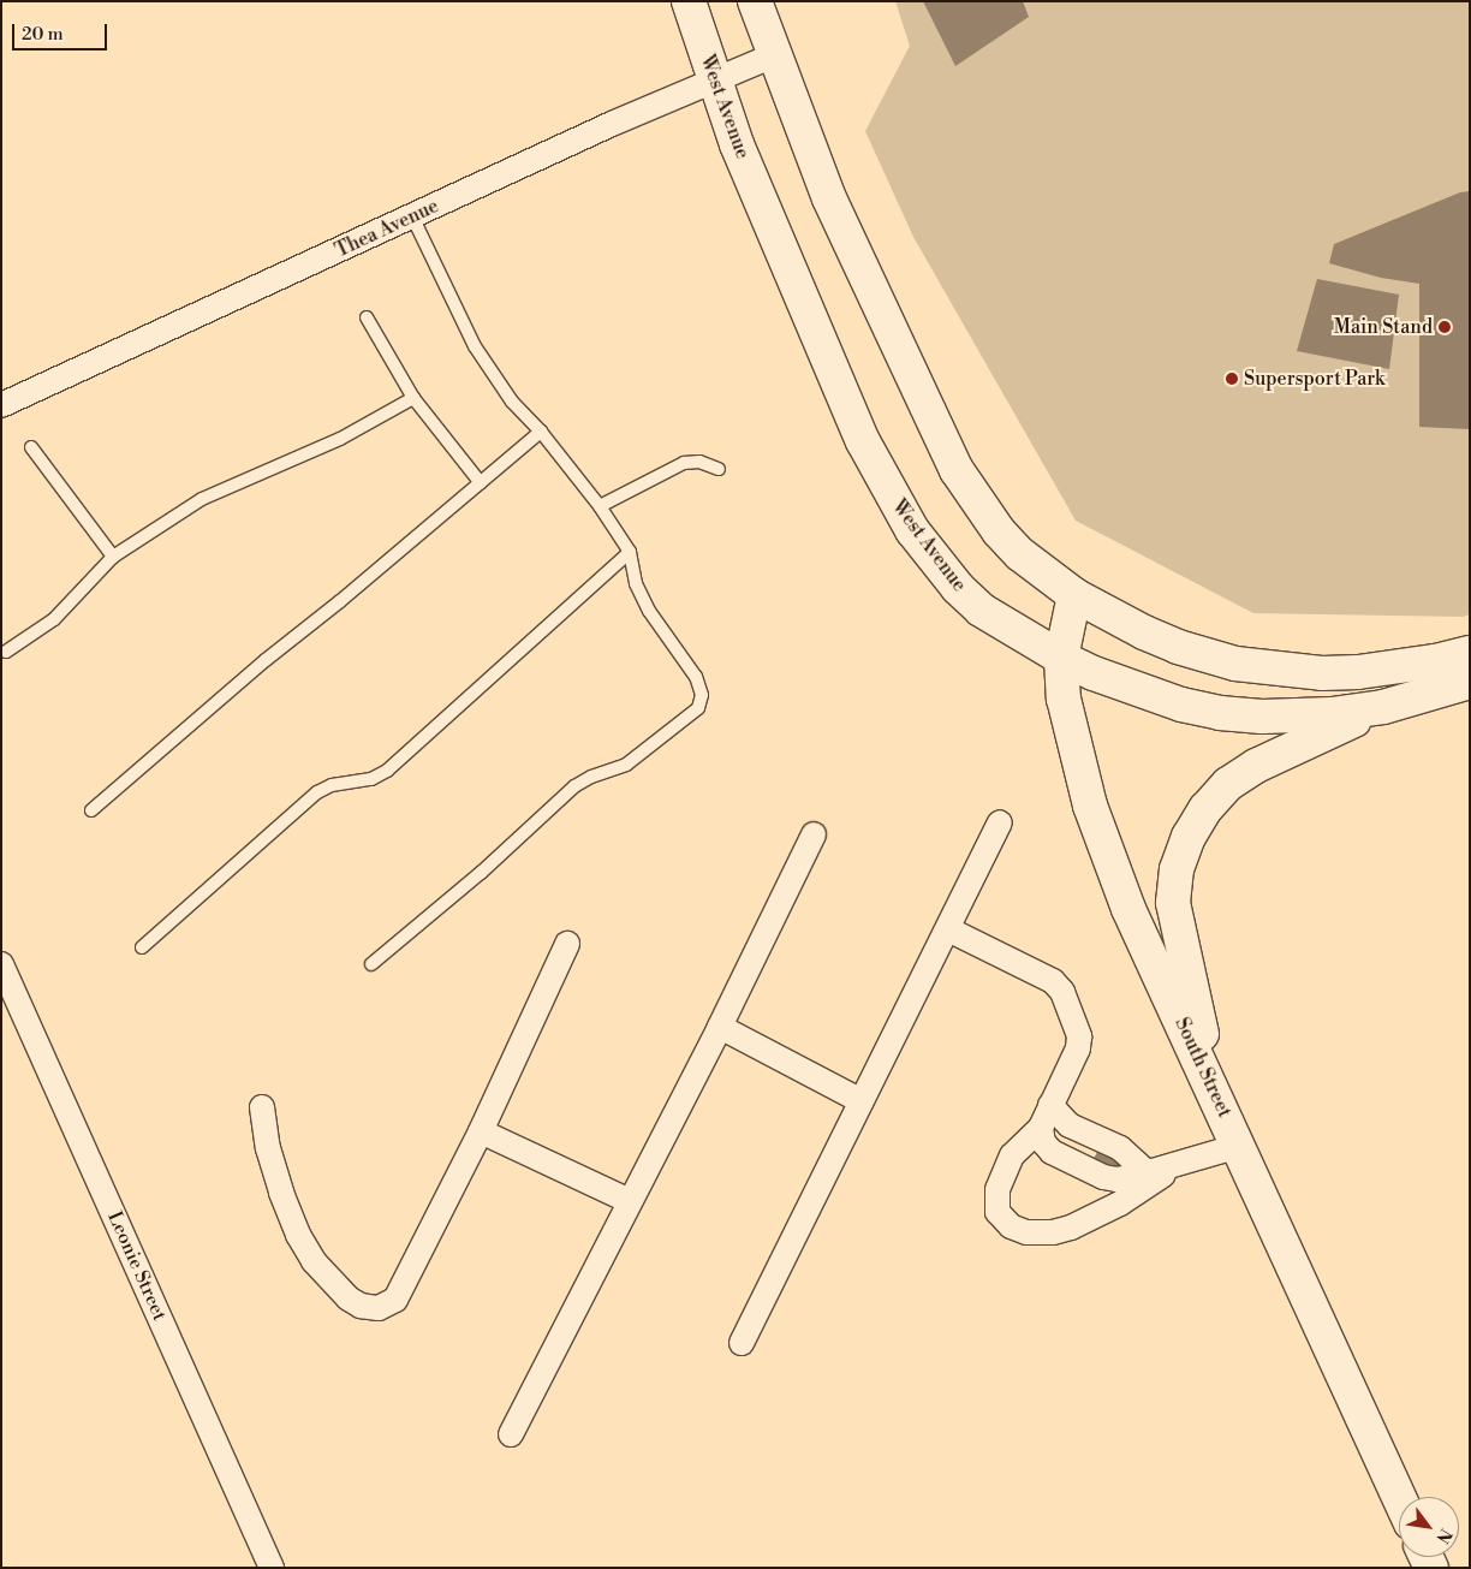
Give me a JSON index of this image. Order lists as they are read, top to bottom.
{
  "streets": {
    "street": [
      "West Avenue",
      "Thea Avenue",
      "South Street",
      "Leonie Street"
    ]
  },
  "crossings": [
    ["West Avenue", "Thea Avenue"],
    ["West Avenue", "South Street"]
  ],
  "places": ["Main Stand", "Supersport Park"],
  "scale_bar": "20 m",
  "north": "bottom right"
}
